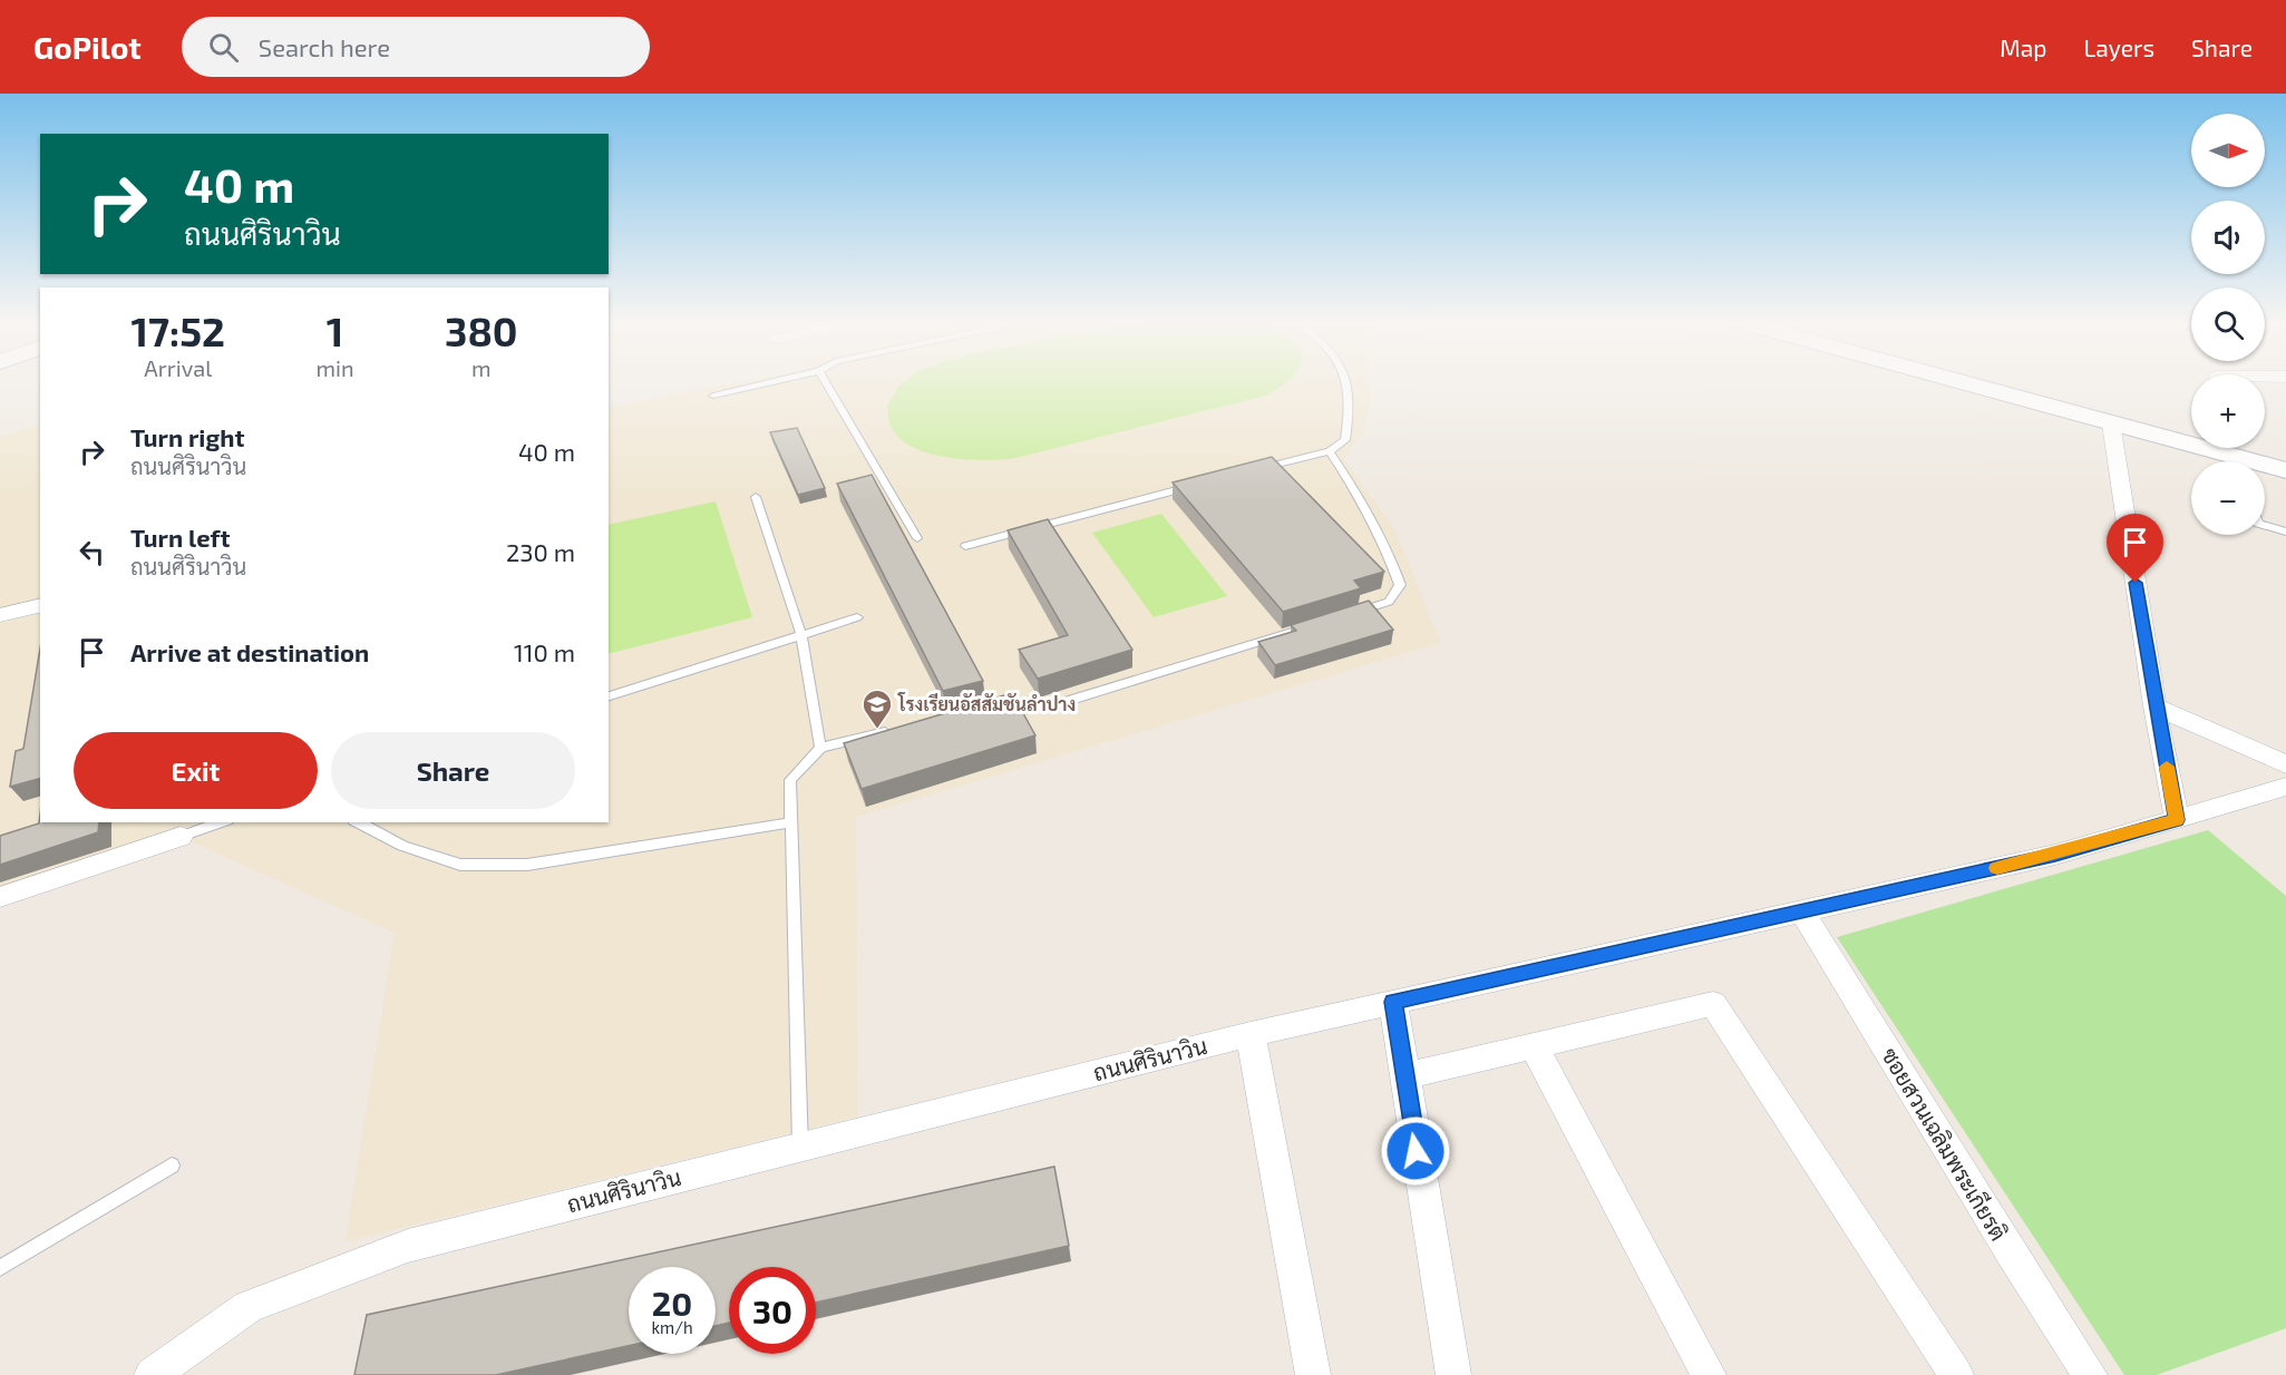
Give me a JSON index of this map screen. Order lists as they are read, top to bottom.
{
  "streets": {
    "street": ["ถนนศิรินาวิน", "ซอยสวนเฉลิมพระเกียรติ"]
  },
  "crossings": [
    ["ถนนศิรินาวิน", "ซอยสวนเฉลิมพระเกียรติ"]
  ],
  "places": {
    "school or university": ["โรงเรียนอัสสัมชันลำปาง"]
  },
  "north": "right",
  "page": {
    "header": "GoPilot",
    "search": "Search here",
    "nav": ["Map", "Layers", "Share"],
    "map_buttons": ["+", "−"],
    "turn": ["40 m", "ถนนศิรินาวิน"],
    "eta": [
      "17:52",
      "Arrival",
      "1",
      "min",
      "380",
      "m"
    ],
    "list": [
      {
        "name": "Turn right",
        "note": "ถนนศิรินาวิน",
        "value": "40 m"
      },
      {
        "name": "Turn left",
        "note": "ถนนศิรินาวิน",
        "value": "230 m"
      },
      {
        "name": "Arrive at destination",
        "value": "110 m"
      }
    ],
    "buttons": ["Exit", "Share"],
    "speed": "20 km/h",
    "limit": "30"
  }
}
